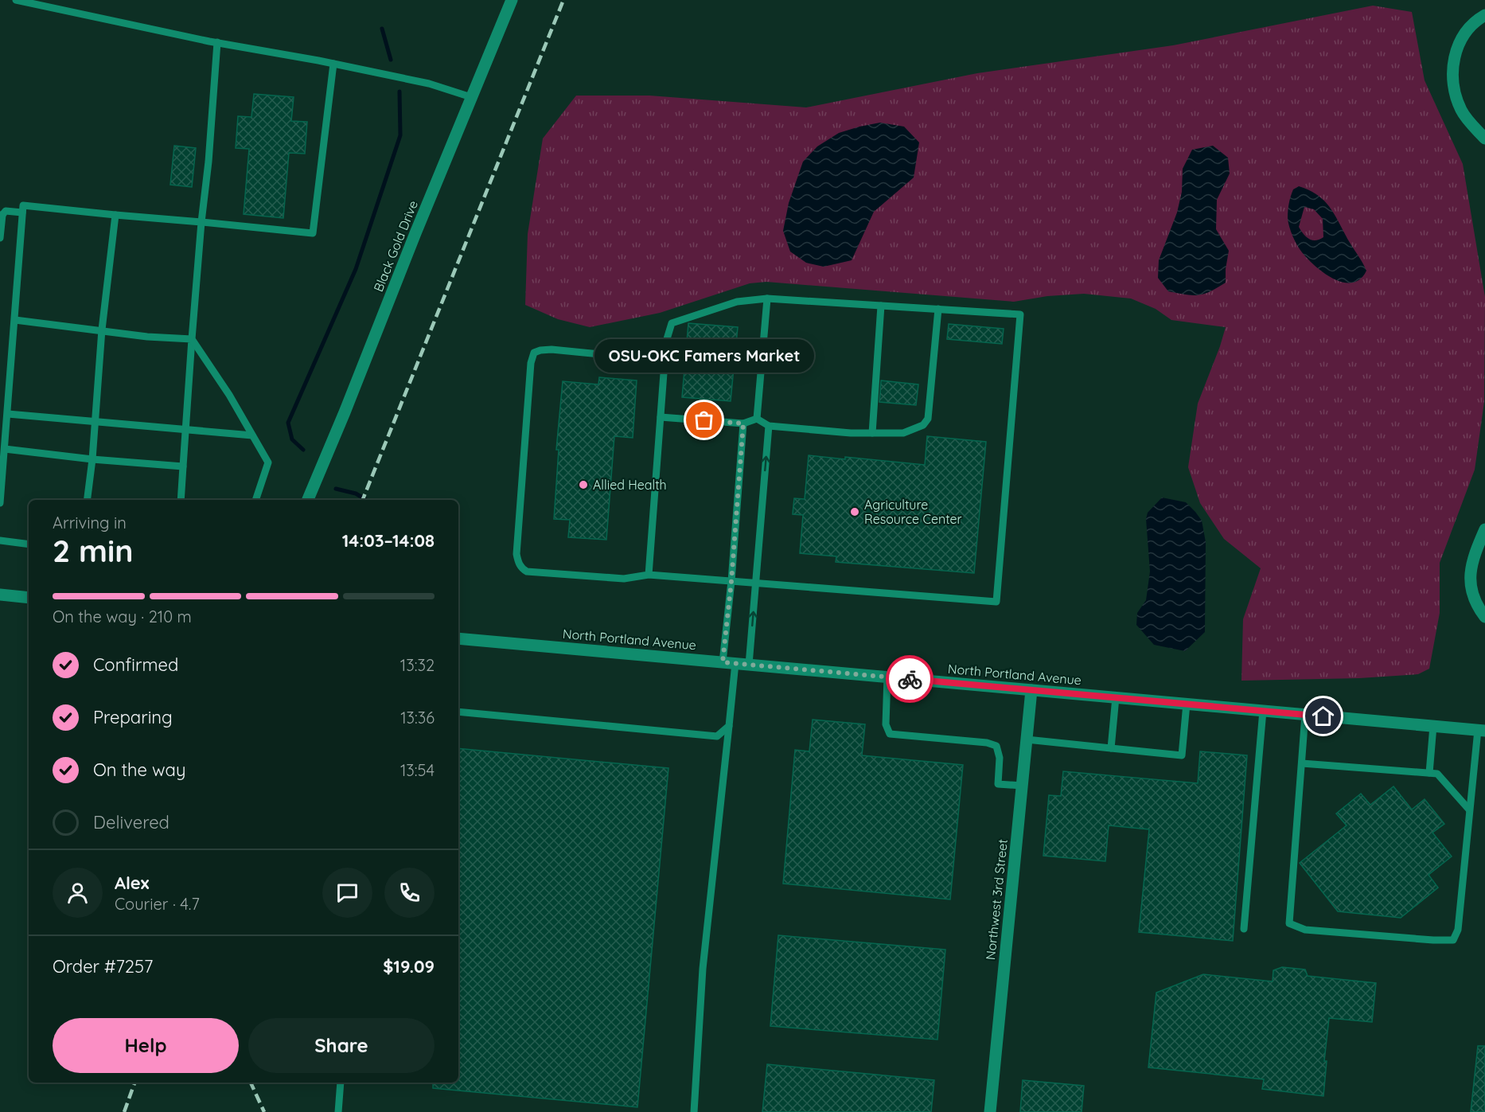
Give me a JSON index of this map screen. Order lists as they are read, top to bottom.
{
  "streets": {
    "street": ["Black Gold Drive", "North Portland Avenue", "Northwest 3rd Street"]
  },
  "crossings": [
    ["North Portland Avenue", "Northwest 3rd Street"]
  ],
  "places": ["OSU-OKC Famers Market", "Allied Health", "Agriculture Resource Center"],
  "page": {
    "bubble": "OSU-OKC Famers Market",
    "heading": ["2 min", "Arriving in", "14:03–14:08"],
    "panel": [
      "Alex",
      "Courier · 4.7",
      "Order #7257",
      "$19.09"
    ],
    "bar": "On the way · 210 m",
    "list": [
      ["Confirmed", "13:32"],
      ["Preparing", "13:36"],
      ["On the way", "13:54"],
      "Delivered"
    ],
    "buttons": ["Help", "Share"]
  }
}
